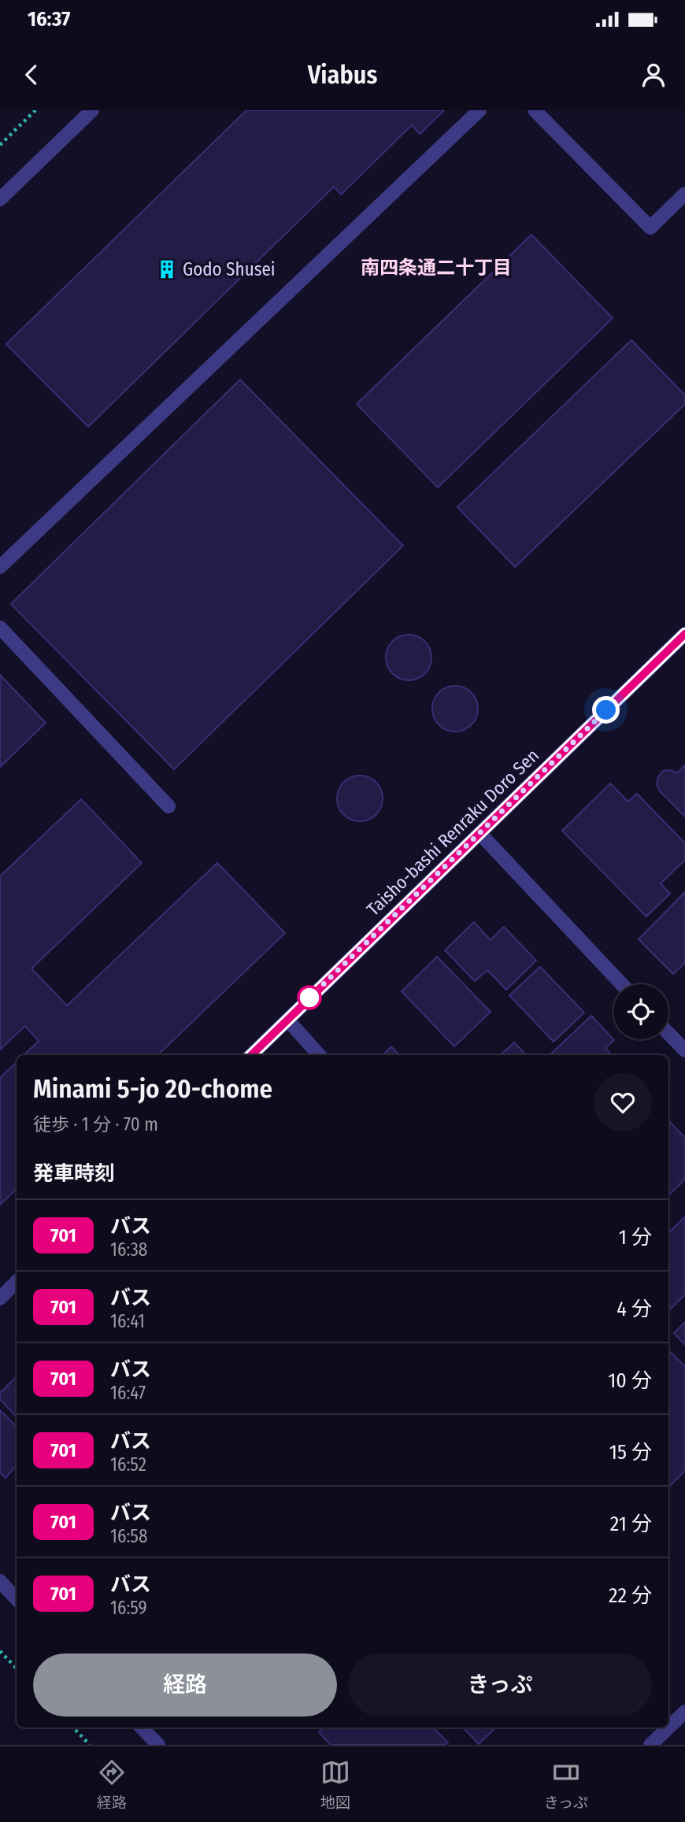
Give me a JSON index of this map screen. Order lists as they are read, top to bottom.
{
  "streets": {
    "street": ["Taisho-bashi Renraku Doro Sen"]
  },
  "districts": ["南四条通二十丁目"],
  "places": {
    "building": ["Godo Shusei"]
  },
  "lines": ["bus line 701"],
  "page": {
    "status": "16:37",
    "header": "Viabus",
    "heading": [
      ["Minami 5-jo 20-chome", "徒歩 · 1 分 · 70 m"],
      "発車時刻"
    ],
    "list": [
      {
        "mark": "701",
        "name": "バス",
        "note": "16:38",
        "value": "1 分"
      },
      {
        "mark": "701",
        "name": "バス",
        "note": "16:41",
        "value": "4 分"
      },
      {
        "mark": "701",
        "name": "バス",
        "note": "16:47",
        "value": "10 分"
      },
      {
        "mark": "701",
        "name": "バス",
        "note": "16:52",
        "value": "15 分"
      },
      {
        "mark": "701",
        "name": "バス",
        "note": "16:58",
        "value": "21 分"
      },
      {
        "mark": "701",
        "name": "バス",
        "note": "16:59",
        "value": "22 分"
      }
    ],
    "buttons": ["経路", "きっぷ"],
    "tabs": ["経路", "地図", "きっぷ"]
  }
}
